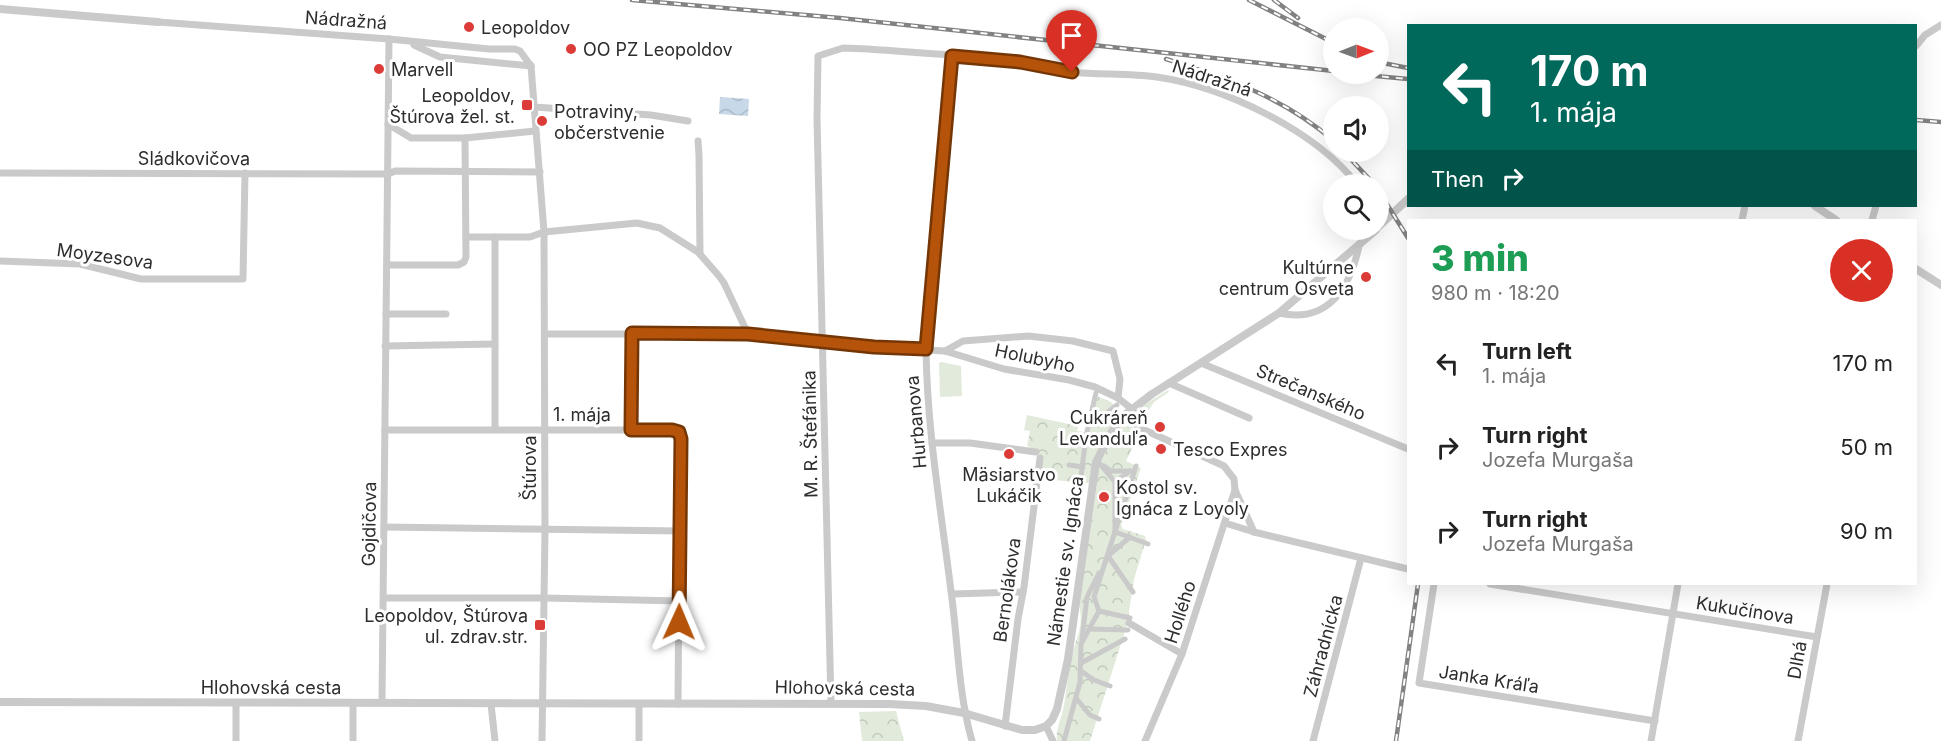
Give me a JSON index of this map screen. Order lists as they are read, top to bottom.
{
  "streets": {
    "street": [
      "Nádražná",
      "Sládkovičova",
      "Moyzesova",
      "Holubyho",
      "Strečanského",
      "1. mája",
      "Hurbanova",
      "M. R. Štefánika",
      "Štúrova",
      "Gojdičova",
      "Námestie sv. Ignáca",
      "Bernolákova",
      "Kukučínova",
      "Hollého",
      "Záhradnícka",
      "Dlhá",
      "Janka Kráľa",
      "Hlohovská cesta"
    ]
  },
  "crossings": [
    ["Nádražná", "Hurbanova"],
    ["Nádražná", "M. R. Štefánika"],
    ["Nádražná", "Štúrova"],
    ["Nádražná", "Gojdičova"],
    ["Sládkovičova", "Moyzesova"],
    ["Sládkovičova", "Gojdičova"],
    ["Holubyho", "Hurbanova"],
    ["Holubyho", "M. R. Štefánika"],
    ["Holubyho", "Štúrova"],
    ["Holubyho", "Námestie sv. Ignáca"],
    ["Holubyho", "Hollého"],
    ["Strečanského", "Námestie sv. Ignáca"],
    ["1. mája", "Štúrova"],
    ["1. mája", "Gojdičova"],
    ["1. mája", "Hlohovská cesta"],
    ["Hurbanova", "Bernolákova"],
    ["Hurbanova", "Hlohovská cesta"],
    ["M. R. Štefánika", "Hlohovská cesta"],
    ["Štúrova", "Hlohovská cesta"],
    ["Gojdičova", "Hlohovská cesta"],
    ["Námestie sv. Ignáca", "Hlohovská cesta"],
    ["Bernolákova", "Hlohovská cesta"],
    ["Kukučínova", "Dlhá"]
  ],
  "places": {
    "other": [
      "Leopoldov",
      "OO PZ Leopoldov",
      "Marvell",
      "Potraviny, občerstvenie",
      "Kultúrne centrum Osveta",
      "Cukráreň Levanduľa",
      "Tesco Expres",
      "Mäsiarstvo Lukáčik",
      "Kostol sv. Ignáca z Loyoly"
    ],
    "transit": ["Leopoldov, Štúrova žel. st.", "Leopoldov, Štúrova ul. zdrav.str."]
  },
  "north": "right",
  "page": {
    "turn": ["170 m", "1. mája"],
    "then": "Then",
    "heading": ["3 min", "980 m · 18:20"],
    "list": [
      {
        "name": "Turn left",
        "note": "1. mája",
        "value": "170 m"
      },
      {
        "name": "Turn right",
        "note": "Jozefa Murgaša",
        "value": "50 m"
      },
      {
        "name": "Turn right",
        "note": "Jozefa Murgaša",
        "value": "90 m"
      }
    ]
  }
}
